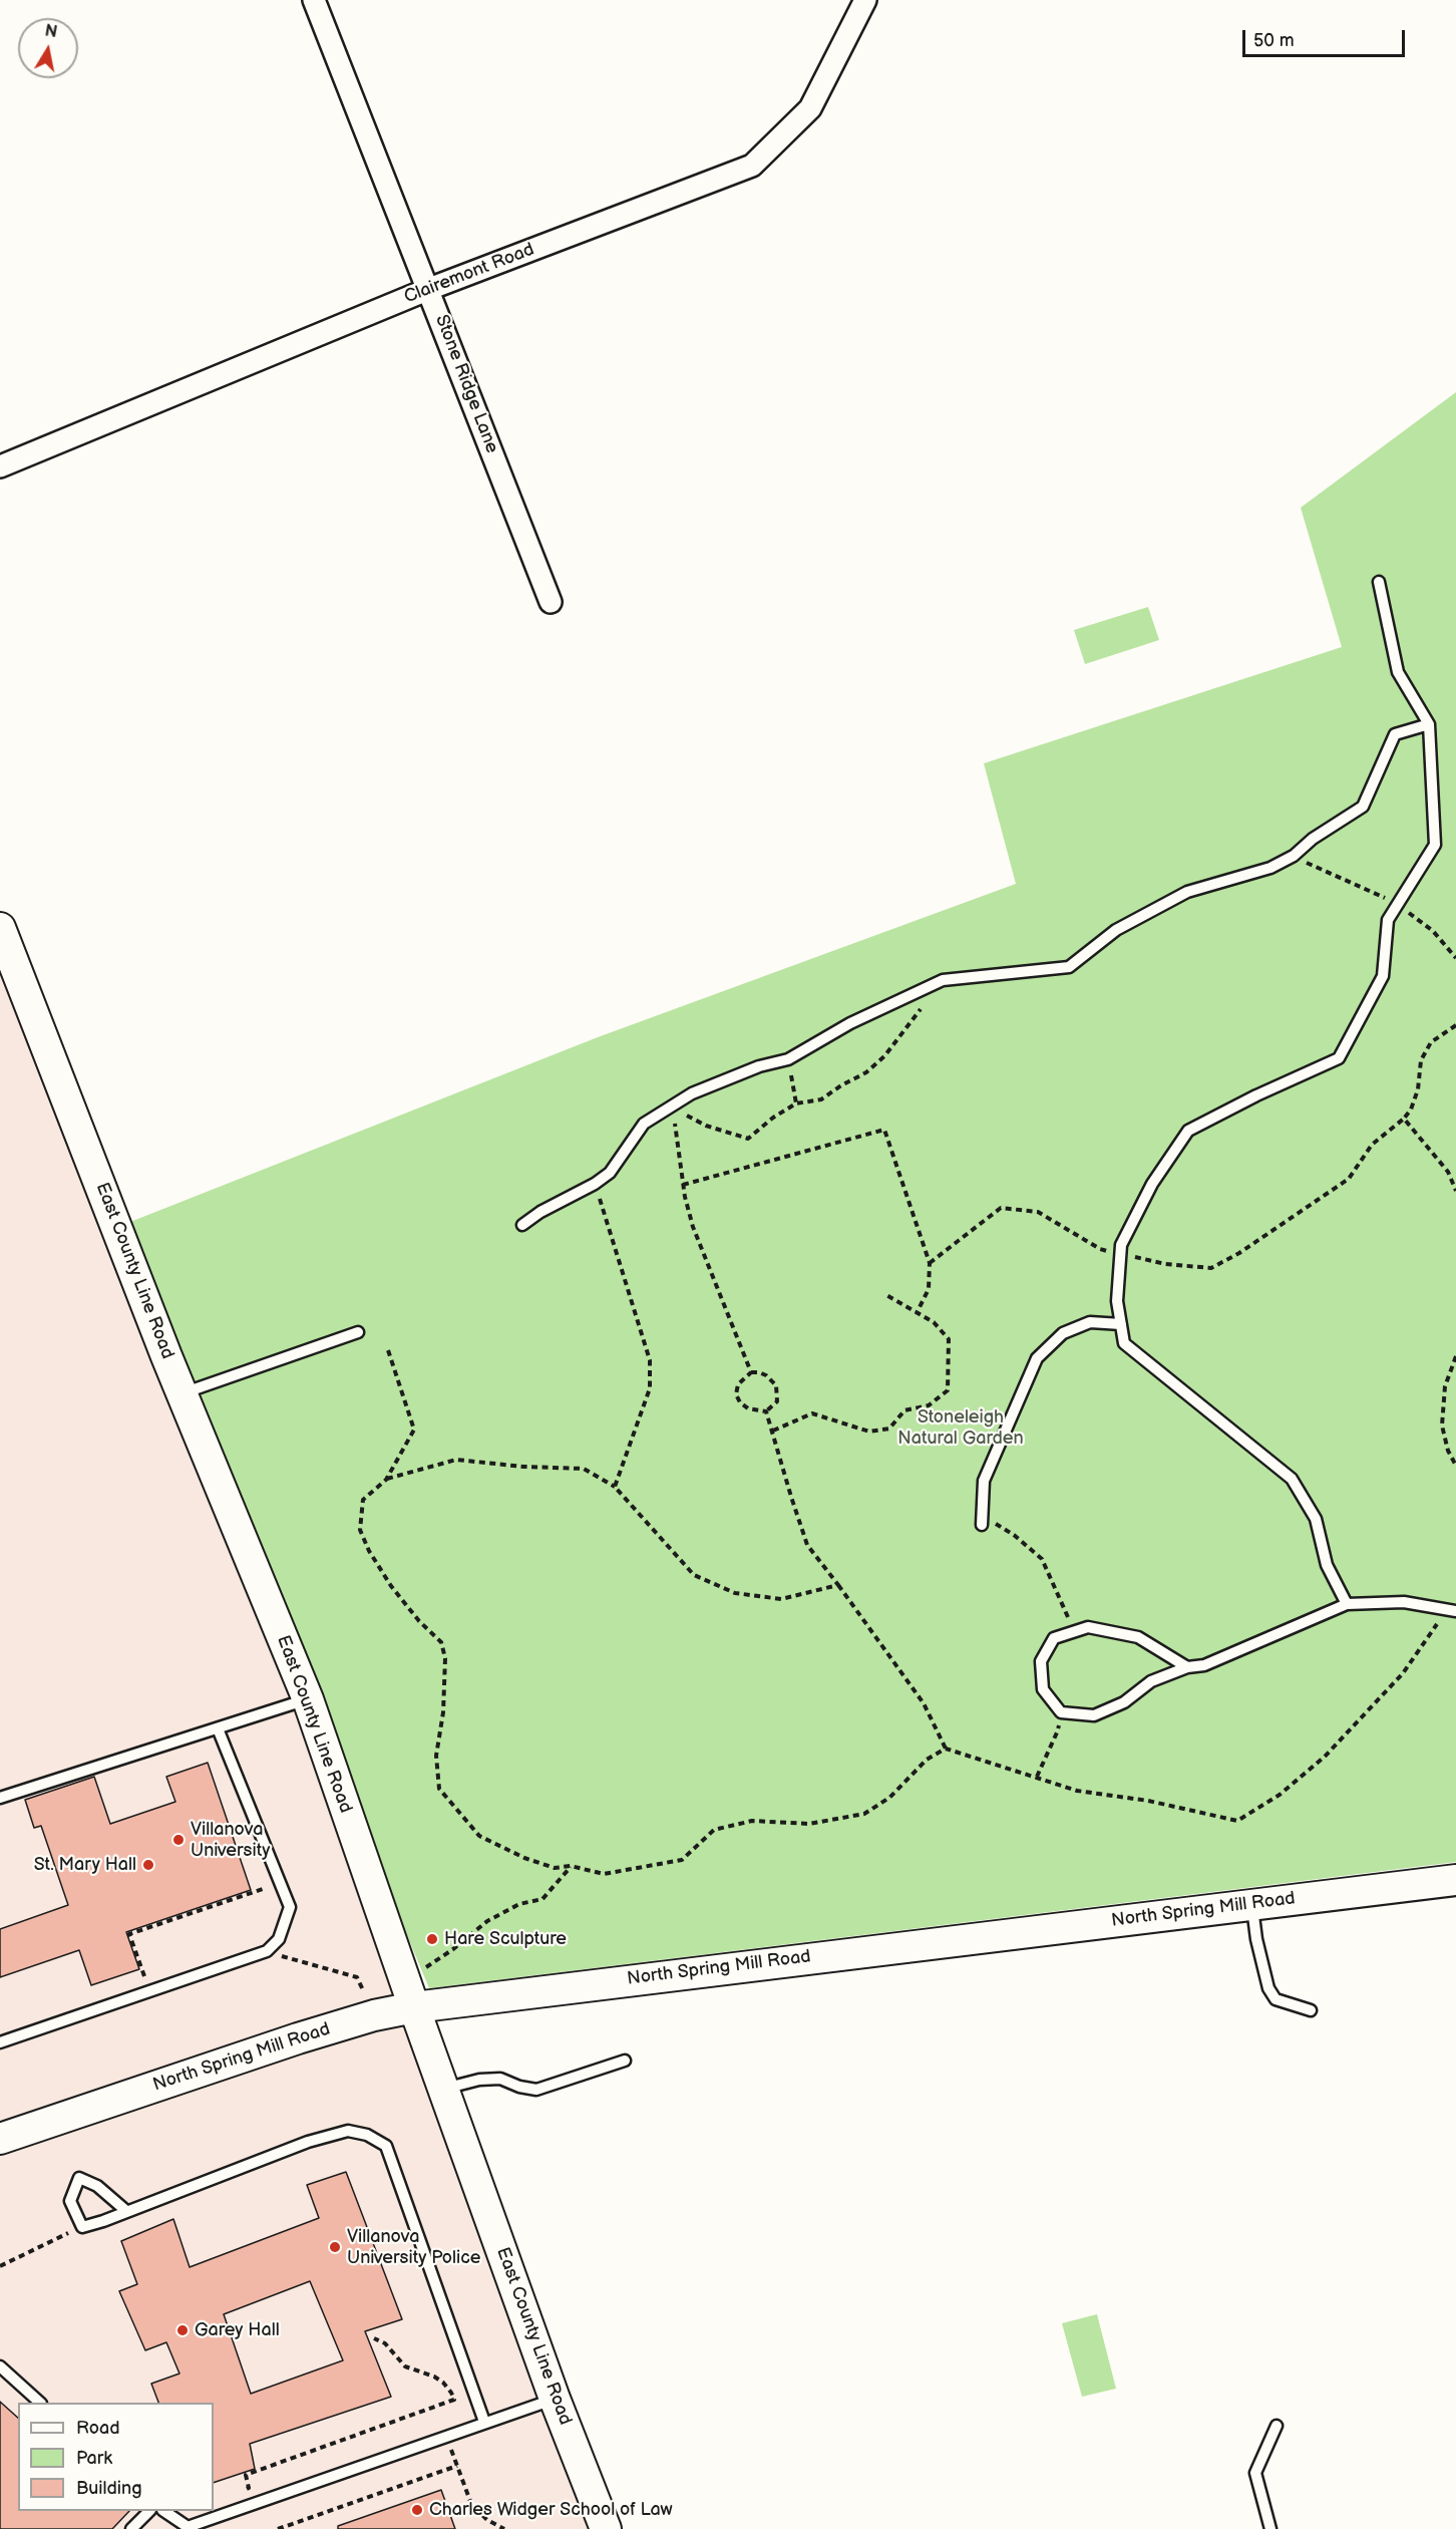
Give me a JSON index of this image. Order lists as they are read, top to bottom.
{
  "streets": {
    "street": [
      "Clairemont Road",
      "Stone Ridge Lane",
      "East County Line Road",
      "North Spring Mill Road"
    ]
  },
  "crossings": [
    ["Clairemont Road", "Stone Ridge Lane"],
    ["East County Line Road", "North Spring Mill Road"]
  ],
  "parks": ["Stoneleigh Natural Garden"],
  "places": [
    "Villanova University",
    "St. Mary Hall",
    "Hare Sculpture",
    "Villanova University Police",
    "Garey Hall",
    "Charles Widger School of Law"
  ],
  "legend": ["Road", "Park", "Building"],
  "scale_bar": "50 m",
  "north": "top"
}
